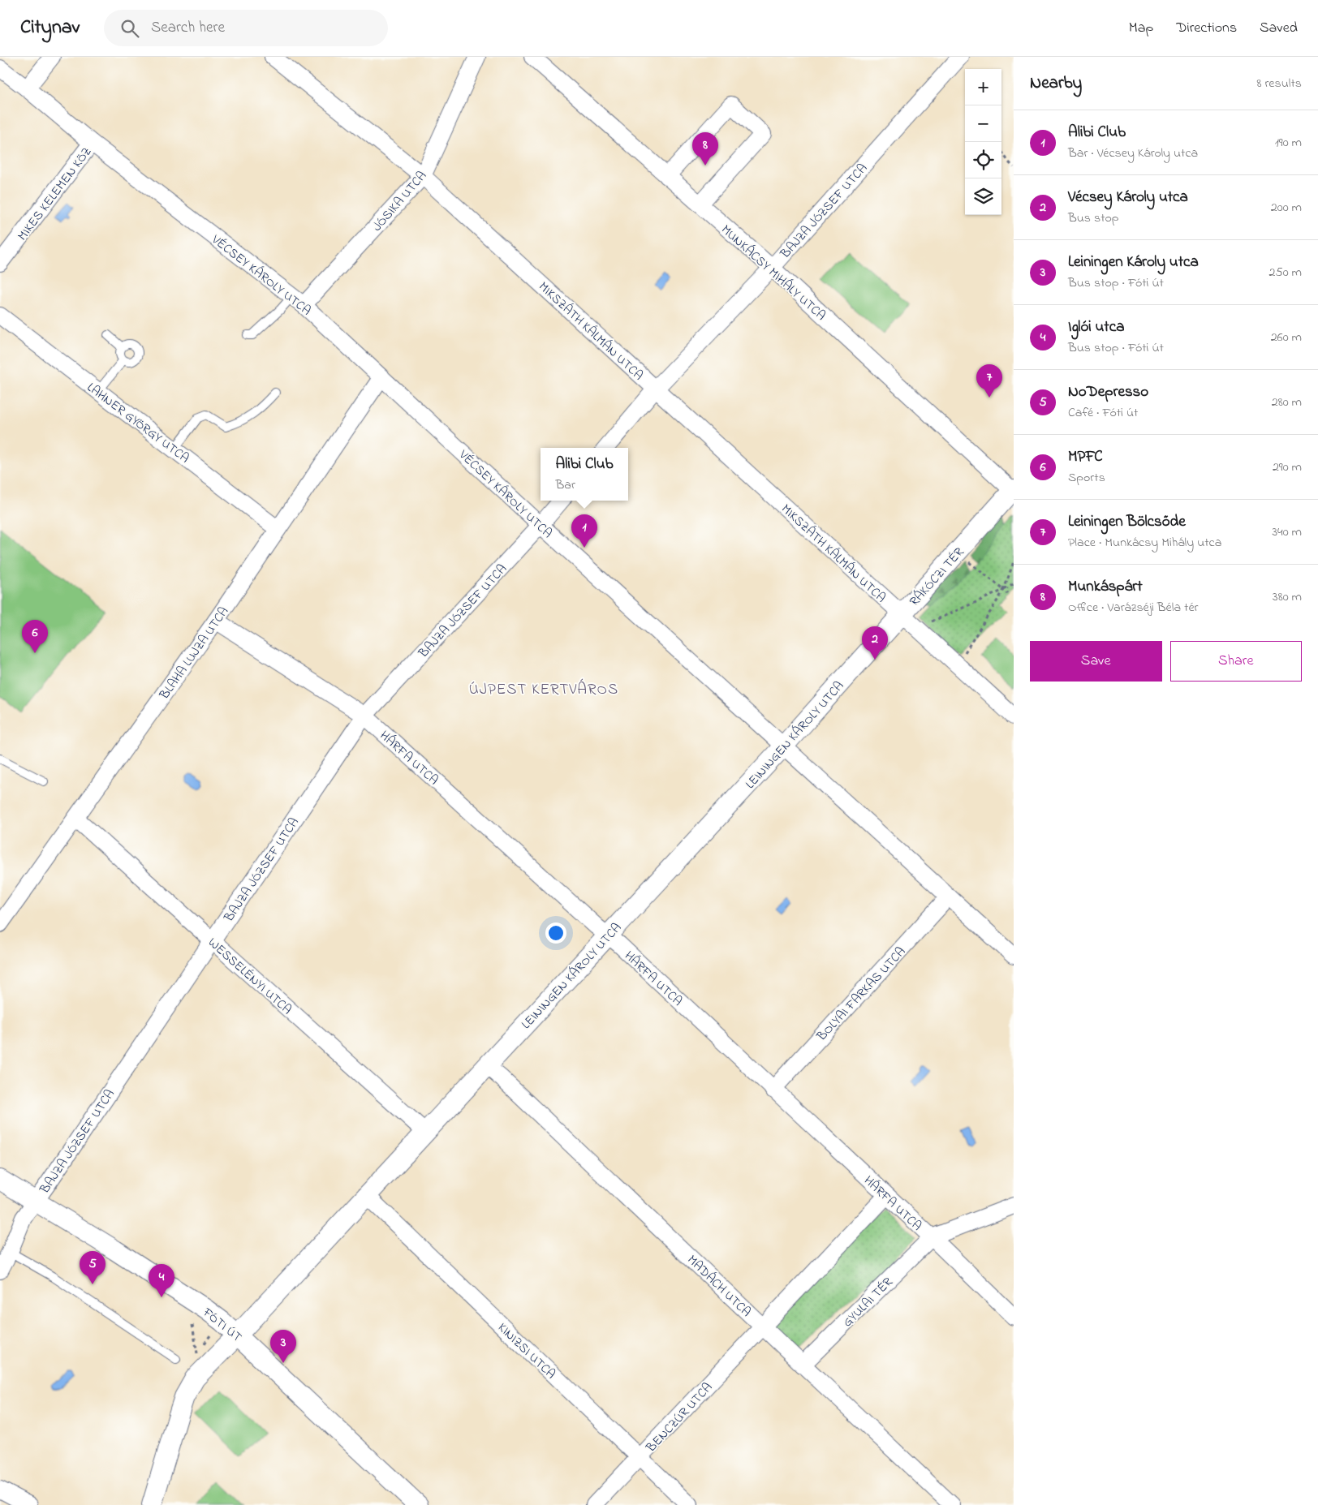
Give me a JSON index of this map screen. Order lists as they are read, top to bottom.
{
  "streets": {
    "street": [
      "MIKES KELEMEN KÖZ",
      "JÓSIKA UTCA",
      "BAJZA JÓZSEF UTCA",
      "MUNKÁCSY MIHÁLY UTCA",
      "VÉCSEY KÁROLY UTCA",
      "MIKSZÁTH KÁLMÁN UTCA",
      "LAHNER GYÖRGY UTCA",
      "RÁKÓCZI TÉR",
      "BLAHA LUJZA UTCA",
      "LEININGEN KÁROLY UTCA",
      "HÁRFA UTCA",
      "WESSELÉNYI UTCA",
      "BOLYAI FARKAS UTCA",
      "MADÁCH UTCA",
      "GYULAI TÉR",
      "FÓTI ÚT",
      "KINIZSI UTCA",
      "BENCZÚR UTCA"
    ]
  },
  "crossings": [
    ["MIKES KELEMEN KÖZ", "VÉCSEY KÁROLY UTCA"],
    ["JÓSIKA UTCA", "VÉCSEY KÁROLY UTCA"],
    ["JÓSIKA UTCA", "MIKSZÁTH KÁLMÁN UTCA"],
    ["BAJZA JÓZSEF UTCA", "MUNKÁCSY MIHÁLY UTCA"],
    ["BAJZA JÓZSEF UTCA", "VÉCSEY KÁROLY UTCA"],
    ["BAJZA JÓZSEF UTCA", "MIKSZÁTH KÁLMÁN UTCA"],
    ["BAJZA JÓZSEF UTCA", "HÁRFA UTCA"],
    ["BAJZA JÓZSEF UTCA", "WESSELÉNYI UTCA"],
    ["BAJZA JÓZSEF UTCA", "FÓTI ÚT"],
    ["MUNKÁCSY MIHÁLY UTCA", "RÁKÓCZI TÉR"],
    ["VÉCSEY KÁROLY UTCA", "BLAHA LUJZA UTCA"],
    ["VÉCSEY KÁROLY UTCA", "LEININGEN KÁROLY UTCA"],
    ["VÉCSEY KÁROLY UTCA", "BOLYAI FARKAS UTCA"],
    ["MIKSZÁTH KÁLMÁN UTCA", "RÁKÓCZI TÉR"],
    ["MIKSZÁTH KÁLMÁN UTCA", "LEININGEN KÁROLY UTCA"],
    ["LAHNER GYÖRGY UTCA", "BLAHA LUJZA UTCA"],
    ["RÁKÓCZI TÉR", "LEININGEN KÁROLY UTCA"],
    ["BLAHA LUJZA UTCA", "HÁRFA UTCA"],
    ["BLAHA LUJZA UTCA", "WESSELÉNYI UTCA"],
    ["LEININGEN KÁROLY UTCA", "HÁRFA UTCA"],
    ["LEININGEN KÁROLY UTCA", "WESSELÉNYI UTCA"],
    ["LEININGEN KÁROLY UTCA", "MADÁCH UTCA"],
    ["LEININGEN KÁROLY UTCA", "FÓTI ÚT"],
    ["LEININGEN KÁROLY UTCA", "KINIZSI UTCA"],
    ["HÁRFA UTCA", "BOLYAI FARKAS UTCA"],
    ["HÁRFA UTCA", "GYULAI TÉR"],
    ["MADÁCH UTCA", "GYULAI TÉR"],
    ["MADÁCH UTCA", "BENCZÚR UTCA"],
    ["KINIZSI UTCA", "BENCZÚR UTCA"]
  ],
  "districts": ["ÚJPEST KERTVÁROS"],
  "page": {
    "header": "Citynav",
    "search": "Search here",
    "nav": ["Map", "Directions", "Saved"],
    "heading": ["Nearby", "8 results"],
    "map_buttons": ["+", "−"],
    "list": [
      {
        "mark": "1",
        "name": "Alibi Club",
        "note": "Bar · Vécsey Károly utca",
        "value": "190 m"
      },
      {
        "mark": "2",
        "name": "Vécsey Károly utca",
        "note": "Bus stop",
        "value": "200 m"
      },
      {
        "mark": "3",
        "name": "Leiningen Károly utca",
        "note": "Bus stop · Fóti út",
        "value": "250 m"
      },
      {
        "mark": "4",
        "name": "Iglói utca",
        "note": "Bus stop · Fóti út",
        "value": "260 m"
      },
      {
        "mark": "5",
        "name": "NoDepresso",
        "note": "Café · Fóti út",
        "value": "280 m"
      },
      {
        "mark": "6",
        "name": "MPFC",
        "note": "Sports",
        "value": "290 m"
      },
      {
        "mark": "7",
        "name": "Leiningen Bölcsőde",
        "note": "Place · Munkácsy Mihály utca",
        "value": "340 m"
      },
      {
        "mark": "8",
        "name": "Munkáspárt",
        "note": "Office · Varázséji Béla tér",
        "value": "380 m"
      }
    ],
    "pins": [
      "8",
      "7",
      "1",
      "6",
      "2",
      "5",
      "4",
      "3"
    ],
    "popup": ["Alibi Club", "Bar"],
    "buttons": ["Save", "Share"]
  }
}
